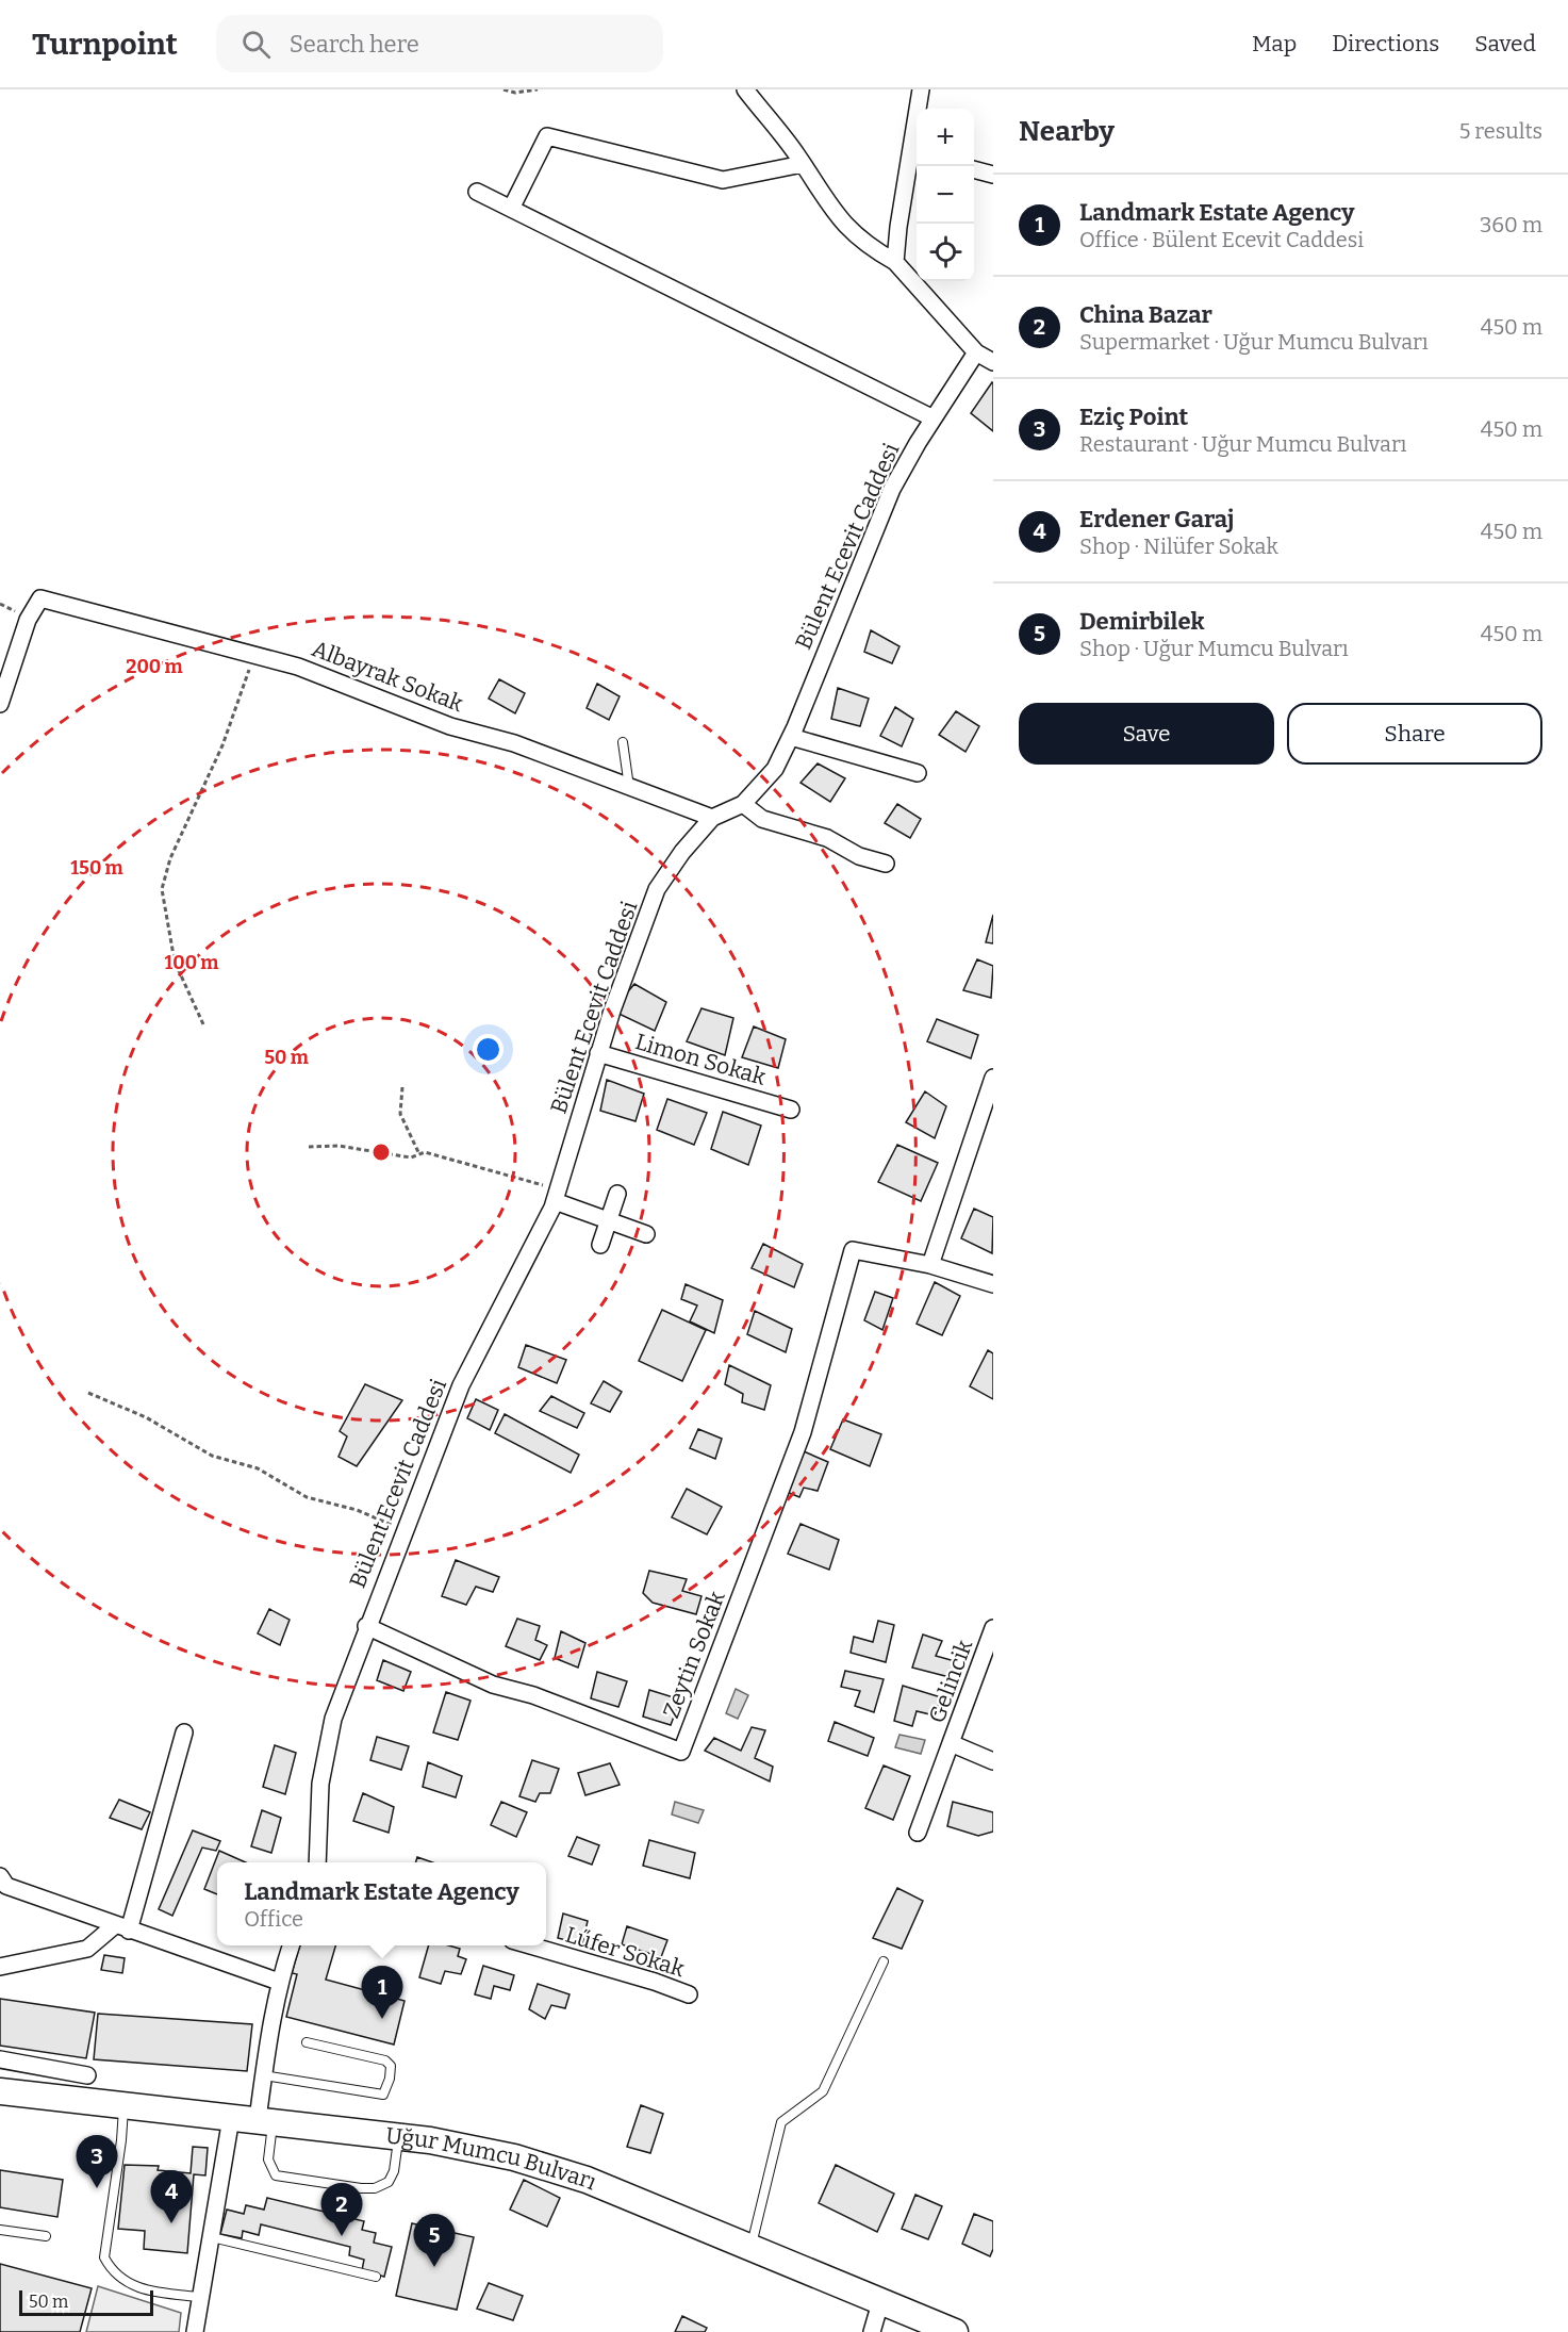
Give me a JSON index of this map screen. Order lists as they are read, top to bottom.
{
  "streets": {
    "main road": ["Uğur Mumcu Bulvarı"],
    "street": [
      "Bülent Ecevit Caddesi",
      "Albayrak Sokak",
      "Limon Sokak",
      "Zeytin Sokak",
      "Gelincik",
      "Lűfer Sokak"
    ]
  },
  "crossings": [
    ["Bülent Ecevit Caddesi", "Albayrak Sokak"],
    ["Bülent Ecevit Caddesi", "Limon Sokak"],
    ["Bülent Ecevit Caddesi", "Zeytin Sokak"]
  ],
  "scale_bar": "50 m",
  "page": {
    "header": "Turnpoint",
    "search": "Search here",
    "nav": ["Map", "Directions", "Saved"],
    "heading": ["Nearby", "5 results"],
    "map_buttons": ["+", "−"],
    "list": [
      {
        "mark": "1",
        "name": "Landmark Estate Agency",
        "note": "Office · Bülent Ecevit Caddesi",
        "value": "360 m"
      },
      {
        "mark": "2",
        "name": "China Bazar",
        "note": "Supermarket · Uğur Mumcu Bulvarı",
        "value": "450 m"
      },
      {
        "mark": "3",
        "name": "Eziç Point",
        "note": "Restaurant · Uğur Mumcu Bulvarı",
        "value": "450 m"
      },
      {
        "mark": "4",
        "name": "Erdener Garaj",
        "note": "Shop · Nilüfer Sokak",
        "value": "450 m"
      },
      {
        "mark": "5",
        "name": "Demirbilek",
        "note": "Shop · Uğur Mumcu Bulvarı",
        "value": "450 m"
      }
    ],
    "buttons": ["Save", "Share"],
    "popup": ["Landmark Estate Agency", "Office"],
    "pins": [
      "1",
      "3",
      "4",
      "2",
      "5"
    ],
    "scale": "50 m"
  },
  "rings": [
    "200 m",
    "150 m",
    "100 m",
    "50 m"
  ]
}
